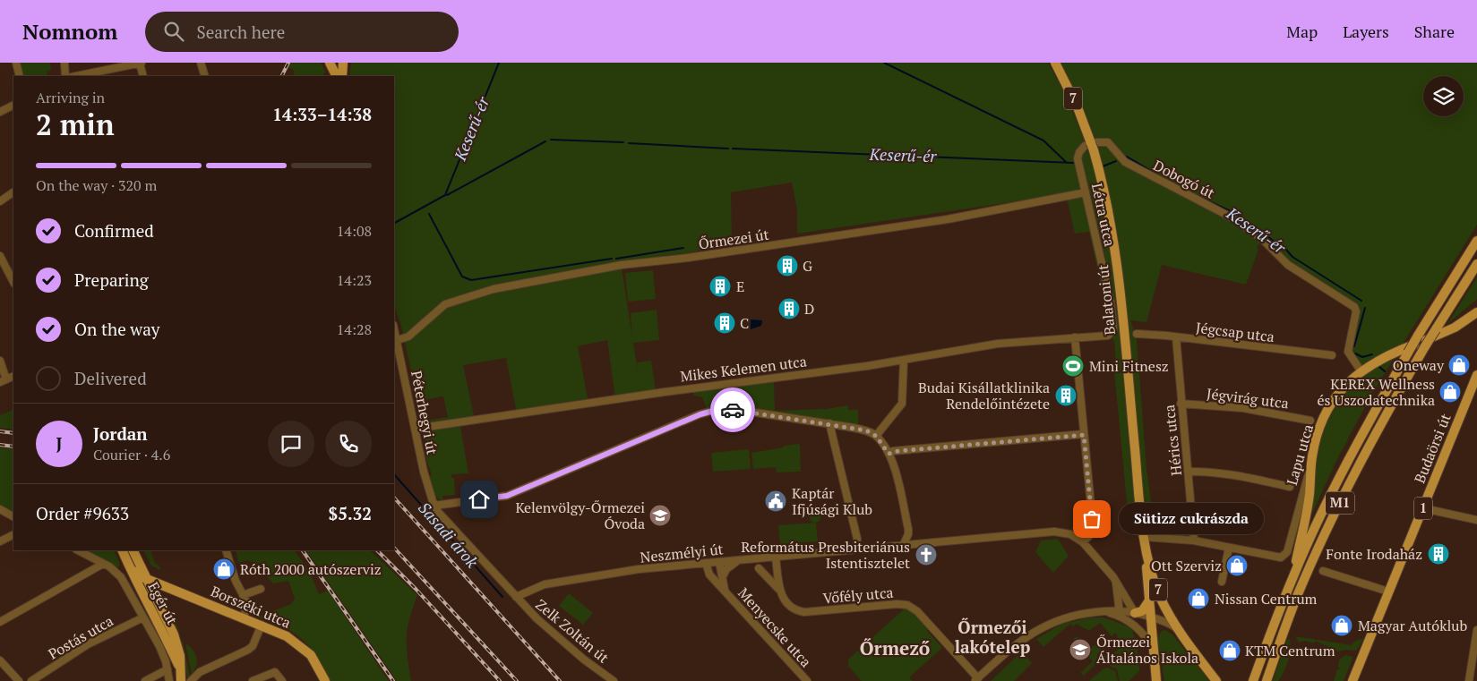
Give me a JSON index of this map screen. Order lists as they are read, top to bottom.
{
  "streets": {
    "main road": [
      "7",
      "Balatoni út",
      "Budaörsi út",
      "Lapu utca",
      "M1",
      "1",
      "Egér út",
      "Borszéki utca"
    ],
    "street": [
      "Dobogó út",
      "Létra utca",
      "Őrmezei út",
      "Jégcsap utca",
      "Mikes Kelemen utca",
      "Jégvirág utca",
      "Péterhegyi út",
      "Hérics utca",
      "Neszmélyi út",
      "Vőfély utca",
      "Menyecske utca",
      "Zelk Zoltán út",
      "Postás utca"
    ]
  },
  "crossings": [
    ["7", "Balatoni út"],
    ["Dobogó út", "Balatoni út"],
    ["Dobogó út", "Lapu utca"],
    ["Létra utca", "Őrmezei út"],
    ["Létra utca", "Mikes Kelemen utca"],
    ["Őrmezei út", "Péterhegyi út"],
    ["Jégcsap utca", "Hérics utca"],
    ["Mikes Kelemen utca", "Péterhegyi út"],
    ["Jégvirág utca", "Hérics utca"],
    ["Neszmélyi út", "Menyecske utca"],
    ["Neszmélyi út", "Zelk Zoltán út"],
    ["Egér út", "Borszéki utca"]
  ],
  "districts": ["Őrmezői lakótelep", "Őrmező"],
  "water": ["Keserű-ér", "Sasadi árok"],
  "places": {
    "building": [
      "G",
      "E",
      "D",
      "C",
      "Budai Kisállatklinika Rendelőintézete",
      "Fonte Irodaház"
    ],
    "shop": [
      "Oneway",
      "KEREX Wellness és Uszodatechnika",
      "Ott Szerviz",
      "Róth 2000 autószerviz",
      "Nissan Centrum",
      "Magyar Autóklub",
      "KTM Centrum"
    ],
    "sports": ["Mini Fitnesz"],
    "public building": ["Kaptár Ifjúsági Klub"],
    "school or university": ["Kelenvölgy-Őrmezei Óvoda", "Őrmezei Általános Iskola"],
    "other": ["Sütizz cukrászda"],
    "church": ["Református Presbiteriánus Istentisztelet"]
  },
  "page": {
    "header": "Nomnom",
    "search": "Search here",
    "nav": ["Map", "Layers", "Share"],
    "heading": ["2 min", "Arriving in", "14:33–14:38"],
    "panel": [
      "Jordan",
      "Courier · 4.6",
      "Order #9633",
      "$5.32"
    ],
    "bar": "On the way · 320 m",
    "list": [
      ["Confirmed", "14:08"],
      ["Preparing", "14:23"],
      ["On the way", "14:28"],
      "Delivered"
    ],
    "round": "J",
    "bubble": "Sütizz cukrászda"
  }
}
